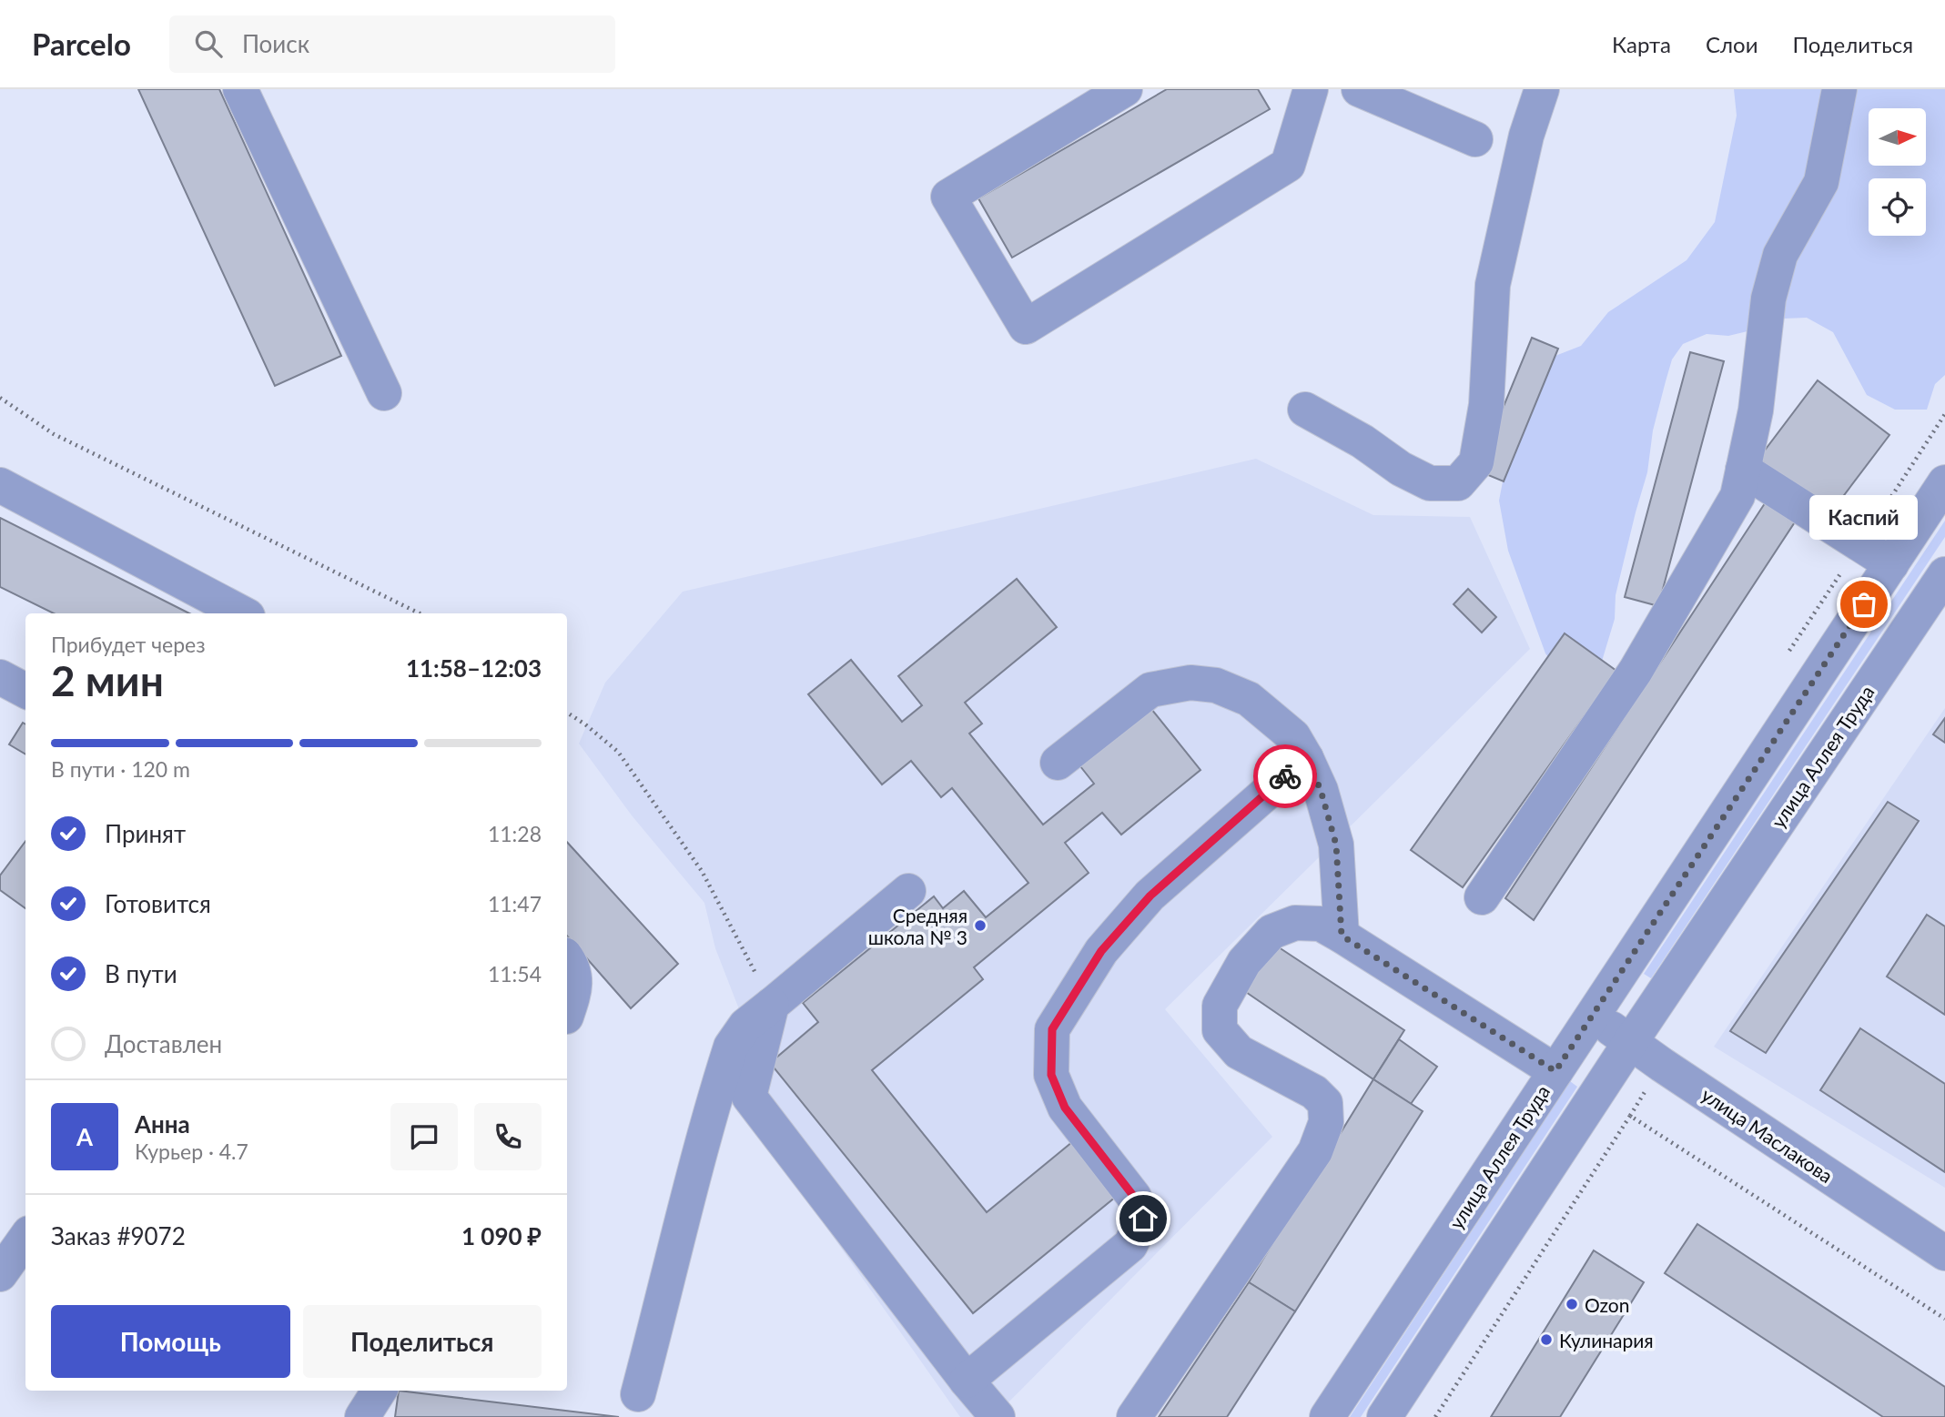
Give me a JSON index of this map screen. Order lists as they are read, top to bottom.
{
  "streets": {
    "street": ["улица Аллея Труда", "улица Маслакова"]
  },
  "crossings": [
    ["улица Аллея Труда", "улица Маслакова"]
  ],
  "places": [
    "Каспий",
    "Средняя школа № 3",
    "Ozon",
    "Кулинария"
  ],
  "north": "right",
  "page": {
    "header": "Parcelo",
    "search": "Поиск",
    "nav": ["Карта", "Слои", "Поделиться"],
    "bubble": "Каспий",
    "heading": ["2 мин", "Прибудет через", "11:58–12:03"],
    "panel": [
      "Анна",
      "Курьер · 4.7",
      "Заказ #9072",
      "1 090 ₽"
    ],
    "bar": "В пути · 120 m",
    "list": [
      ["Принят", "11:28"],
      ["Готовится", "11:47"],
      ["В пути", "11:54"],
      "Доставлен"
    ],
    "round": "А",
    "buttons": ["Помощь", "Поделиться"]
  }
}
